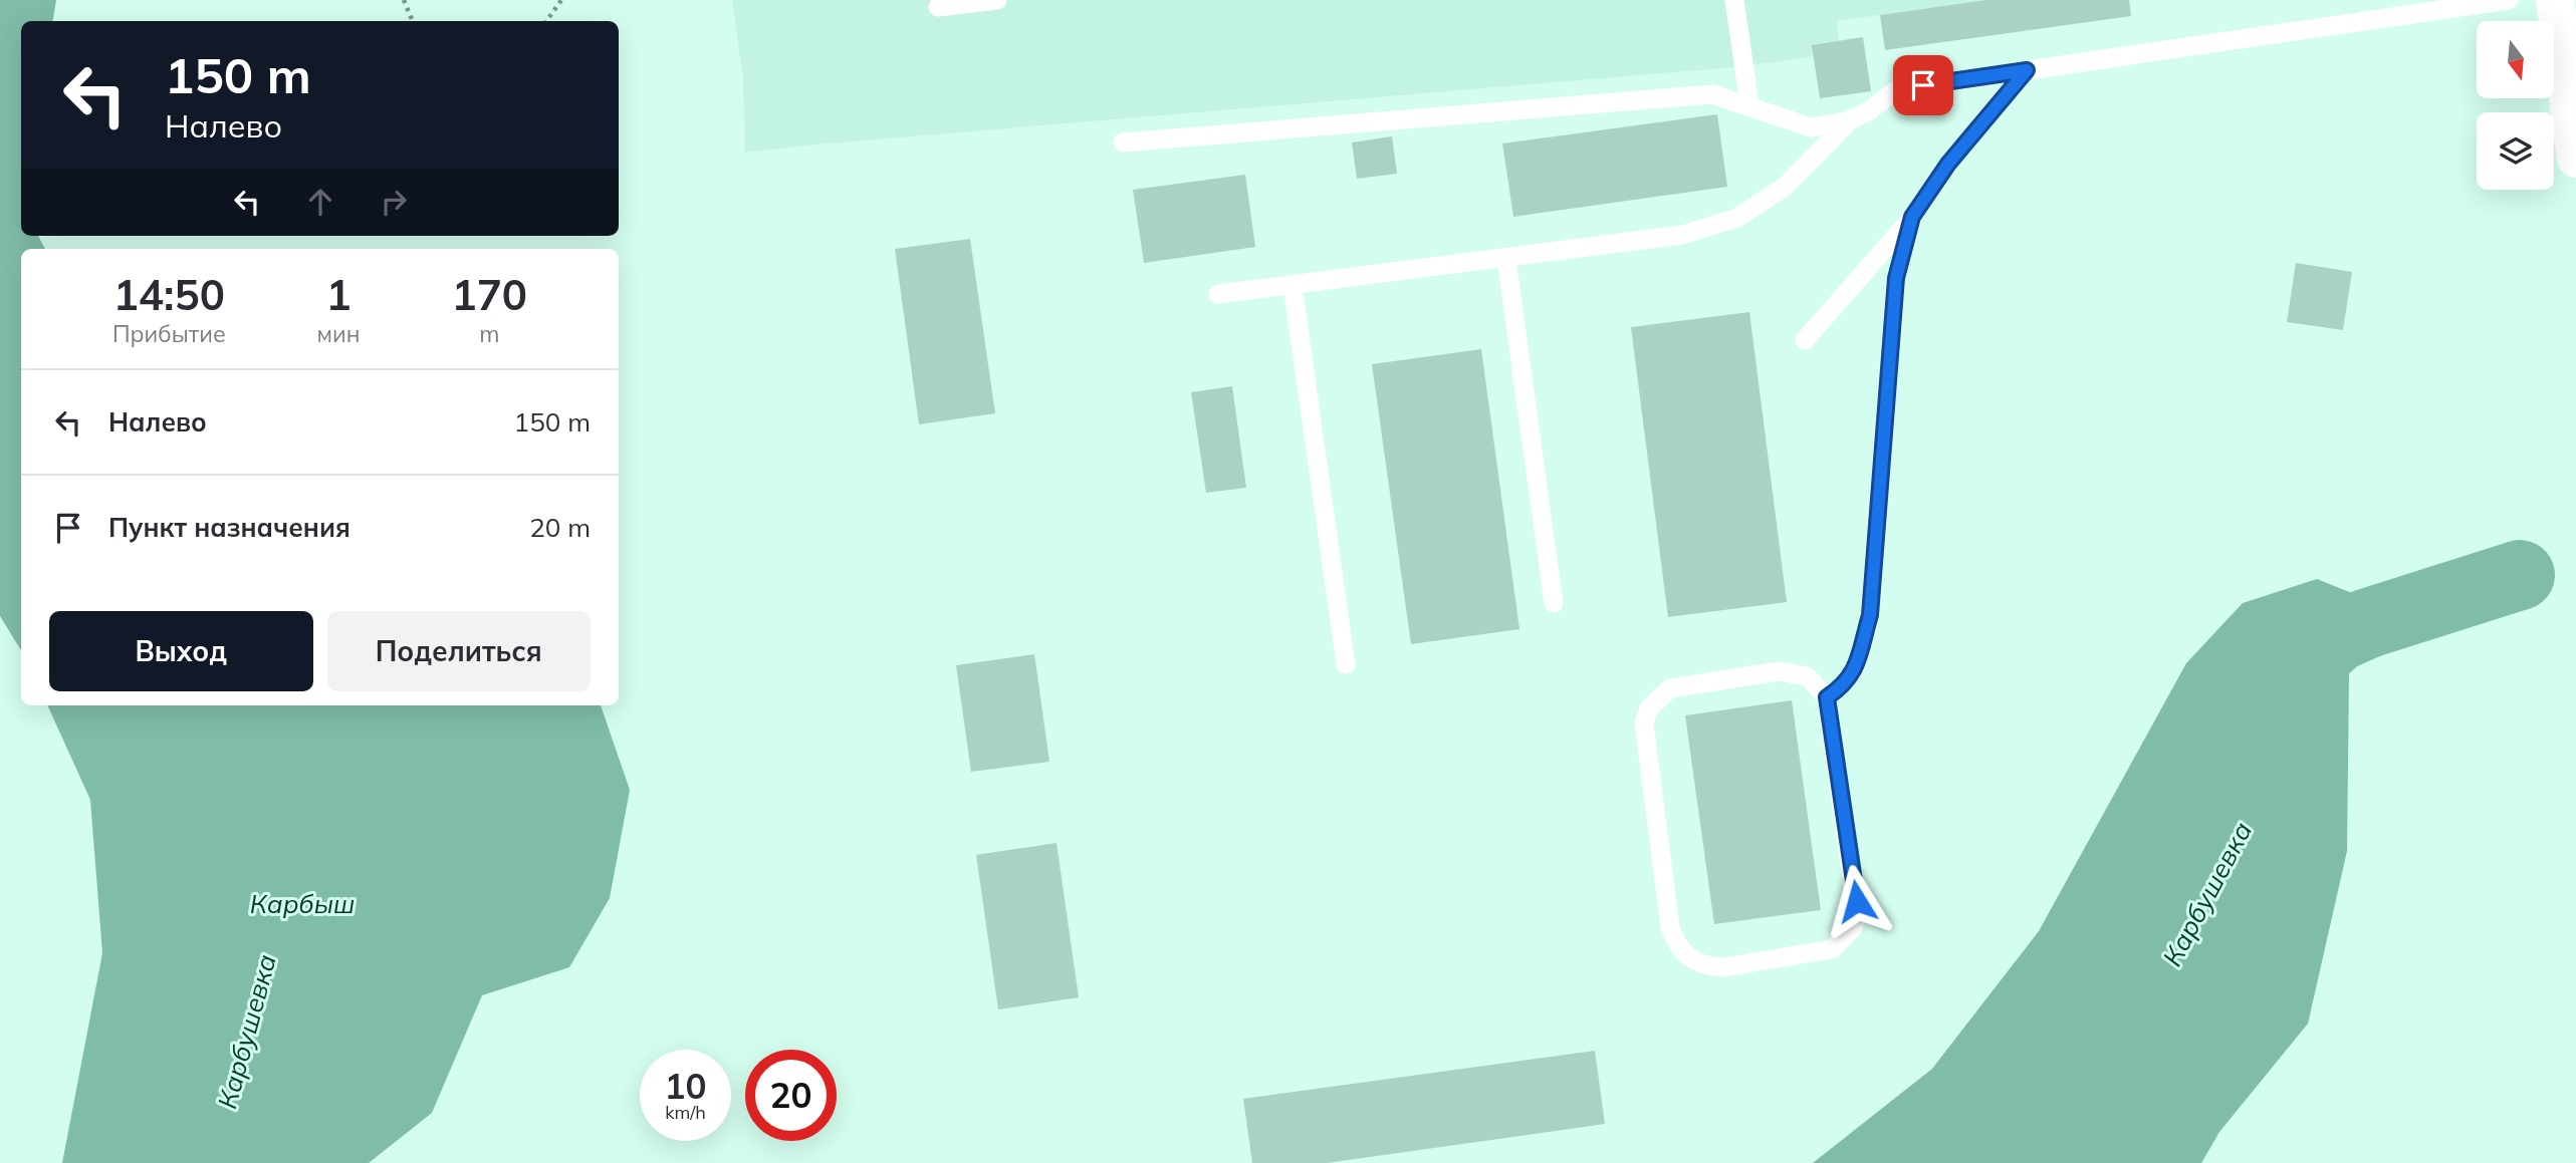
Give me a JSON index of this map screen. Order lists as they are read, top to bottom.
{
  "water": ["Карбушевка", "Карбыш"],
  "north": "bottom",
  "page": {
    "turn": ["150 m", "Налево"],
    "eta": [
      "14:50",
      "Прибытие",
      "1",
      "мин",
      "170",
      "m"
    ],
    "list": [
      {
        "name": "Налево",
        "value": "150 m"
      },
      {
        "name": "Пункт назначения",
        "value": "20 m"
      }
    ],
    "buttons": ["Выход", "Поделиться"],
    "speed": "10 km/h",
    "limit": "20"
  }
}
